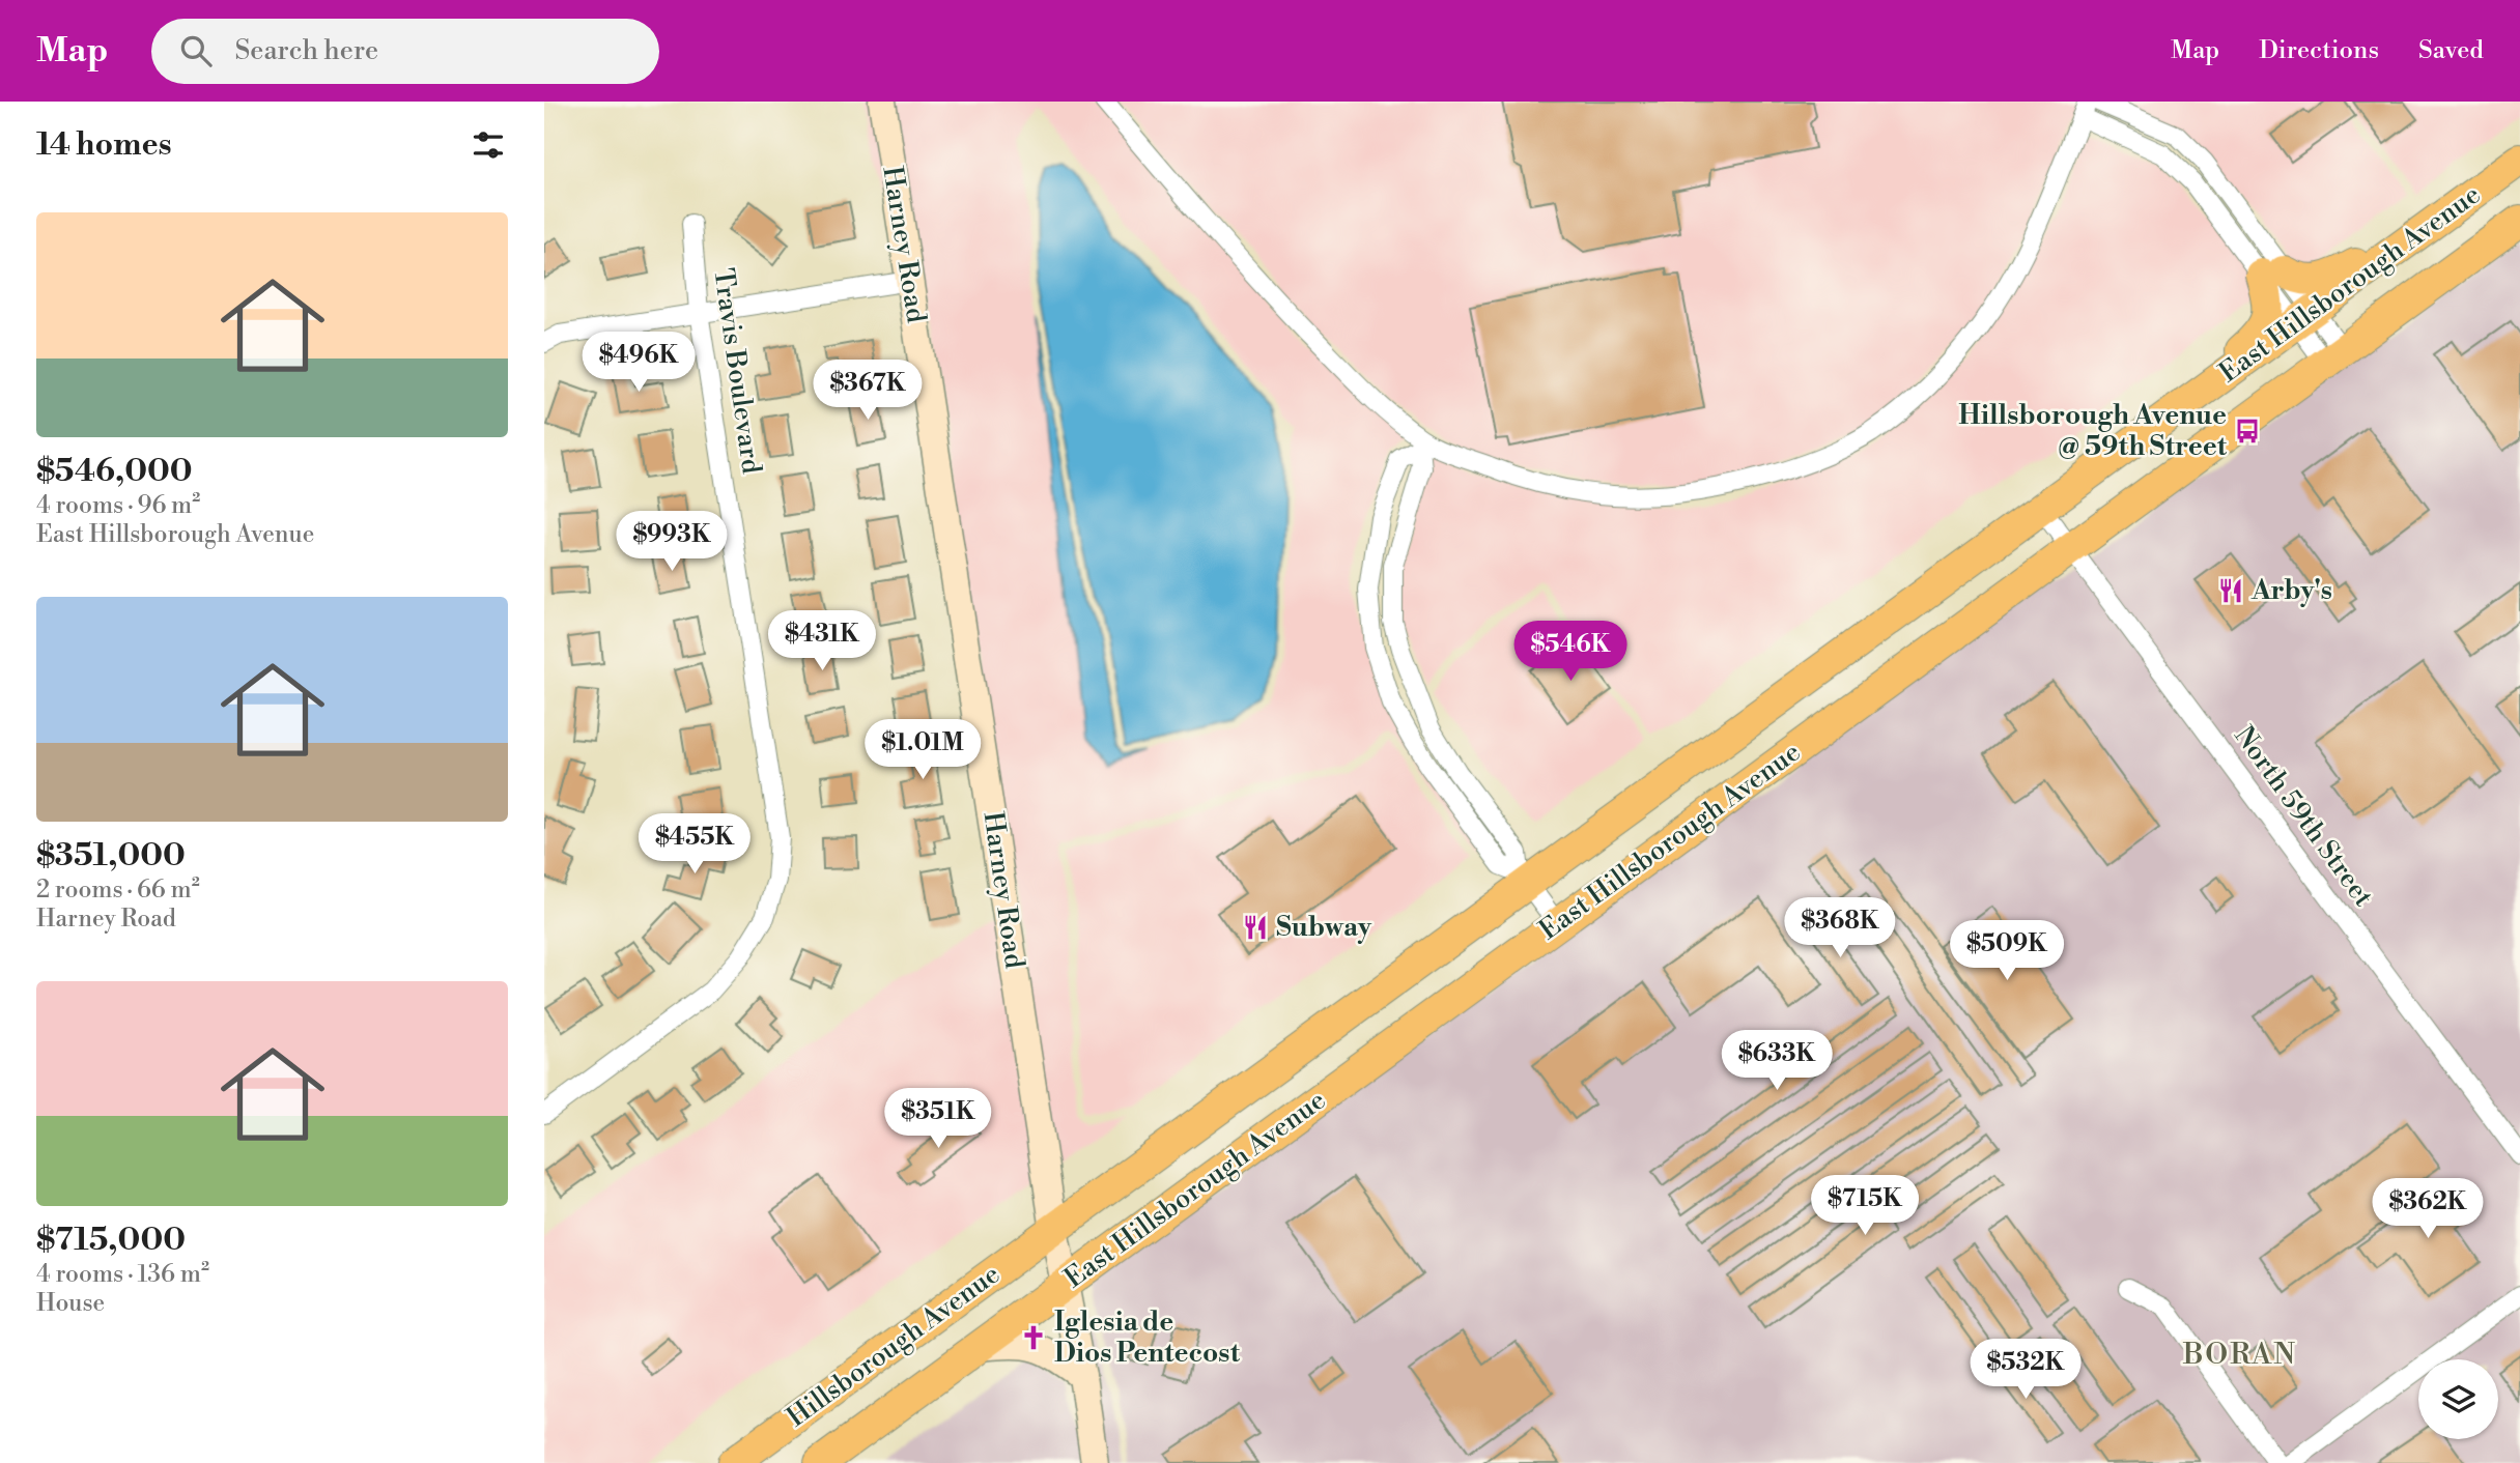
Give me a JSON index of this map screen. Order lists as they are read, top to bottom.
{
  "streets": {
    "main road": ["East Hillsborough Avenue", "Hillsborough Avenue"],
    "street": ["Harney Road", "Travis Boulevard", "North 59th Street"]
  },
  "crossings": [
    ["Harney Road", "East Hillsborough Avenue"],
    ["Harney Road", "Hillsborough Avenue"],
    ["East Hillsborough Avenue", "North 59th Street"],
    ["East Hillsborough Avenue", "Hillsborough Avenue"]
  ],
  "districts": ["BORAN"],
  "places": {
    "bus stop": ["Hillsborough Avenue @ 59th Street"],
    "restaurant": ["Arby's", "Subway"],
    "church": ["Iglesia de Dios Pentecost"]
  },
  "page": {
    "header": "Map",
    "search": "Search here",
    "nav": ["Map", "Directions", "Saved"],
    "heading": "14 homes",
    "list": [
      {
        "name": "$546,000",
        "note": "4 rooms · 96 m² · East Hillsborough Avenue"
      },
      {
        "name": "$351,000",
        "note": "2 rooms · 66 m² · Harney Road"
      },
      {
        "name": "$715,000",
        "note": "4 rooms · 136 m² · House"
      }
    ],
    "price": [
      "$496K",
      "$367K",
      "$993K",
      "$431K",
      "$546K",
      "$1.01M",
      "$455K",
      "$368K",
      "$509K",
      "$633K",
      "$351K",
      "$715K",
      "$362K",
      "$532K"
    ]
  }
}
